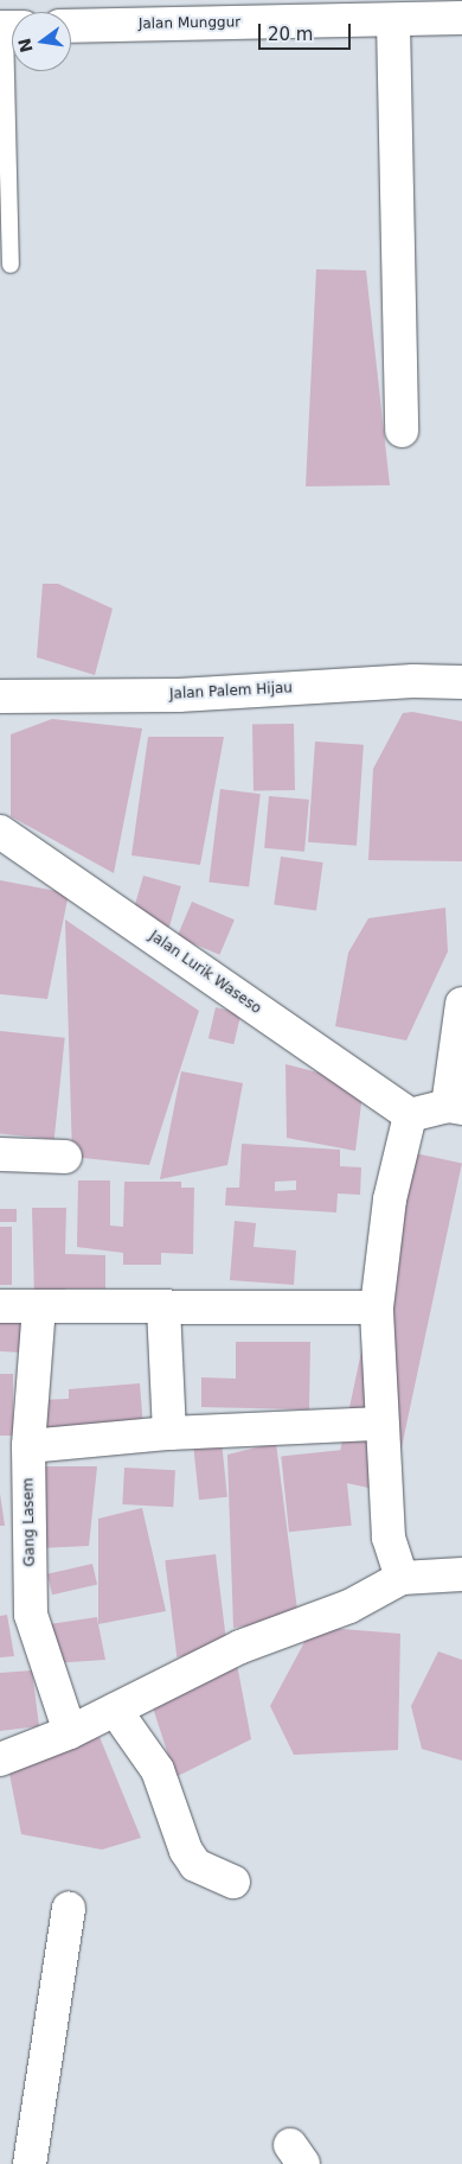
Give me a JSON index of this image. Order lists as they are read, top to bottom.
{
  "streets": {
    "street": [
      "Jalan Munggur",
      "Jalan Palem Hijau",
      "Jalan Lurik Waseso",
      "Gang Lasem"
    ]
  },
  "scale_bar": "20 m",
  "north": "left"
}
